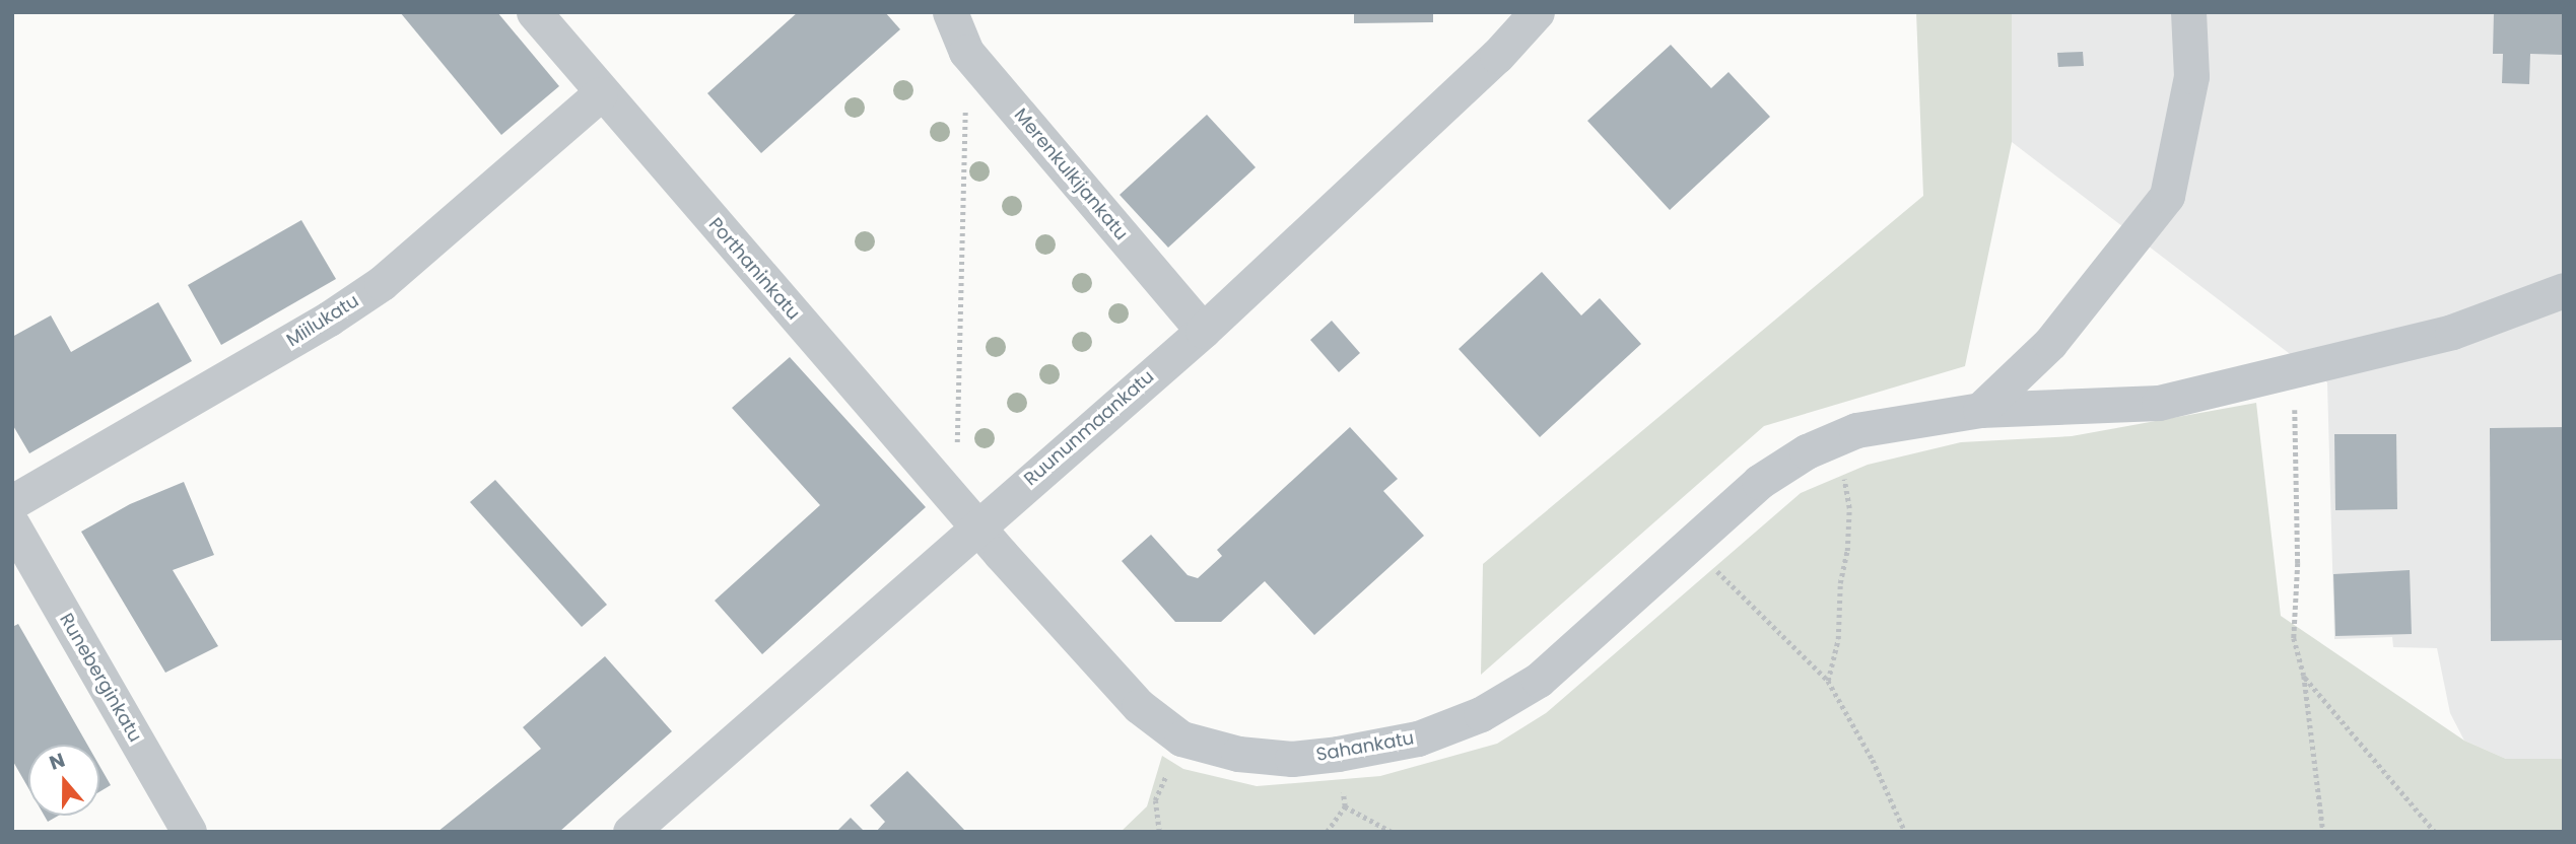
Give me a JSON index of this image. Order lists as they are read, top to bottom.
{
  "streets": {
    "street": [
      "Merenkulkijankatu",
      "Porthaninkatu",
      "Miilukatu",
      "Ruununmaankatu",
      "Runeberginkatu",
      "Sahankatu"
    ]
  },
  "crossings": [
    ["Merenkulkijankatu", "Ruununmaankatu"],
    ["Porthaninkatu", "Miilukatu"],
    ["Porthaninkatu", "Ruununmaankatu"],
    ["Porthaninkatu", "Sahankatu"],
    ["Ruununmaankatu", "Sahankatu"]
  ],
  "north": "top"
}
